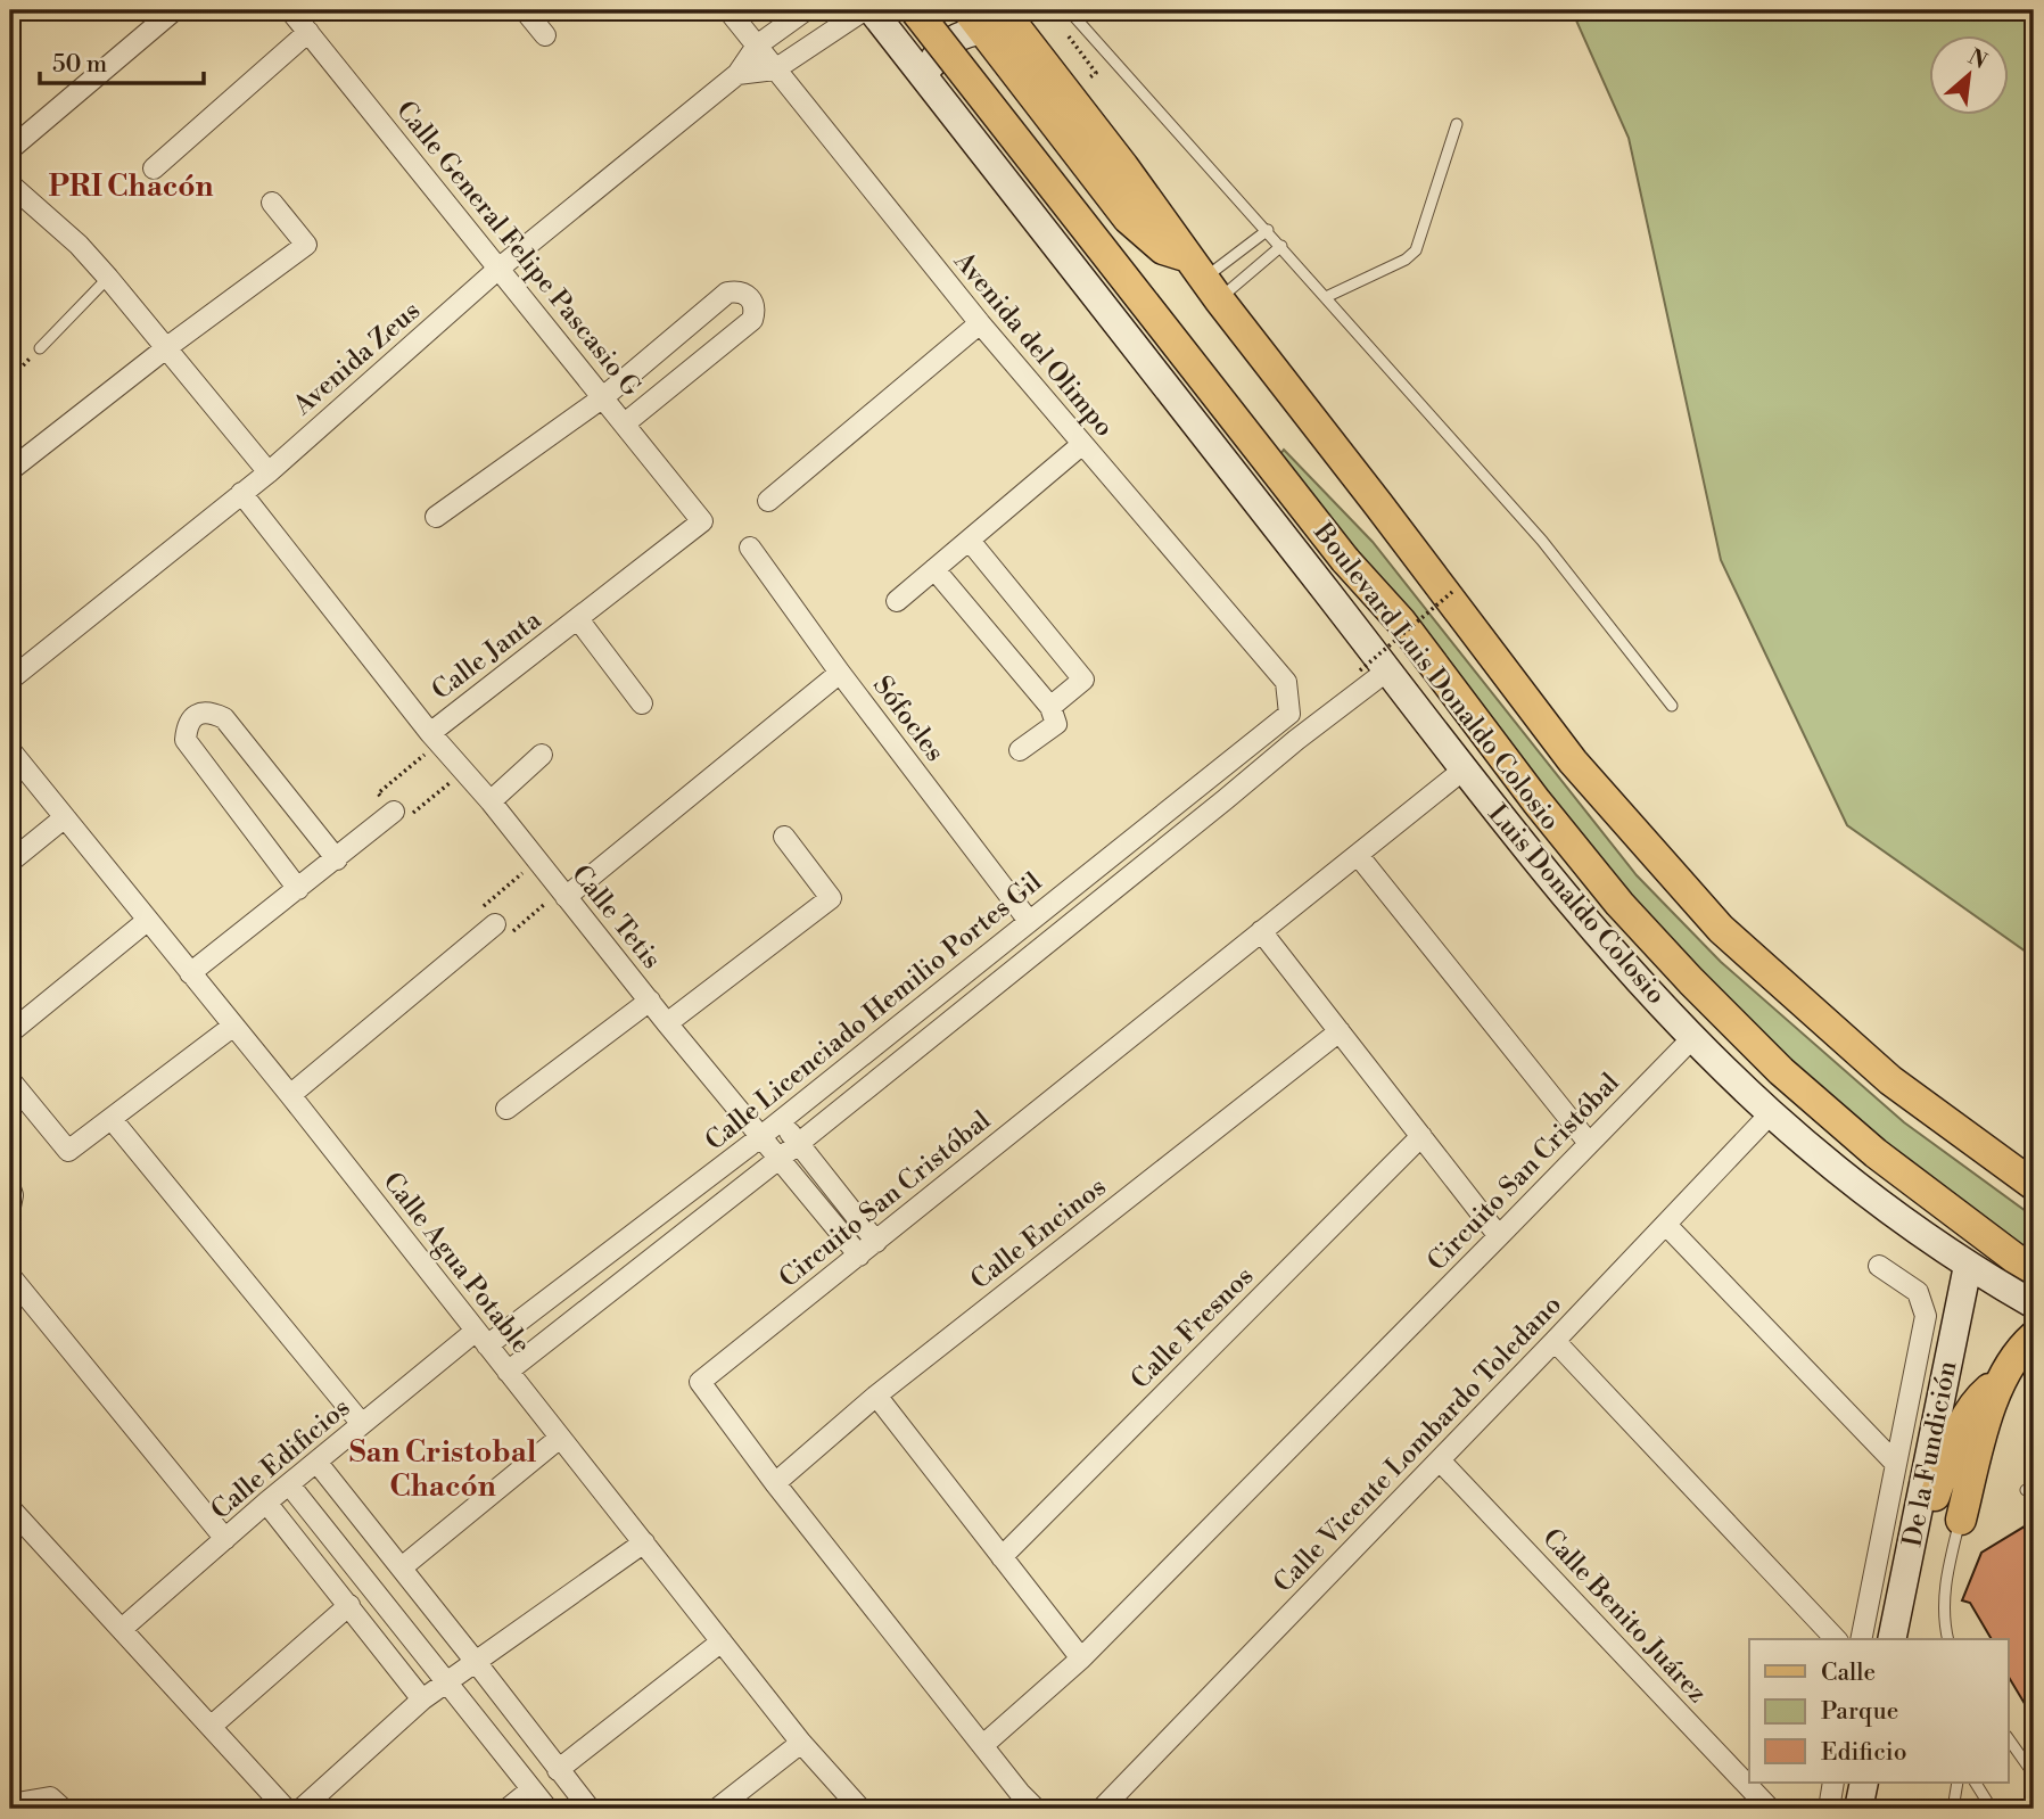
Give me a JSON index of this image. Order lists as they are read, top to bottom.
{
  "streets": {
    "main road": ["Boulevard Luis Donaldo Colosio"],
    "street": [
      "Calle General Felipe Pascasio G",
      "Avenida del Olimpo",
      "Avenida Zeus",
      "Calle Janta",
      "Sófocles",
      "Luis Donaldo Colosio",
      "Calle Tetis",
      "Calle Licenciado Hemilio Portes Gil",
      "Circuito San Cristóbal",
      "Calle Encinos",
      "Calle Agua Potable",
      "Calle Fresnos",
      "Calle Vicente Lombardo Toledano",
      "De la Fundición",
      "Calle Edificios",
      "Calle Benito Juárez"
    ]
  },
  "crossings": [
    ["Calle General Felipe Pascasio G", "Avenida Zeus"],
    ["Calle General Felipe Pascasio G", "Calle Janta"],
    ["Avenida del Olimpo", "Avenida Zeus"],
    ["Avenida del Olimpo", "Calle Licenciado Hemilio Portes Gil"],
    ["Avenida Zeus", "Calle Janta"],
    ["Calle Janta", "Calle Tetis"],
    ["Sófocles", "Calle Licenciado Hemilio Portes Gil"],
    ["Luis Donaldo Colosio", "Circuito San Cristóbal"],
    ["Luis Donaldo Colosio", "Calle Vicente Lombardo Toledano"],
    ["Luis Donaldo Colosio", "De la Fundición"],
    ["Calle Tetis", "Calle Licenciado Hemilio Portes Gil"],
    ["Calle Tetis", "Circuito San Cristóbal"],
    ["Calle Licenciado Hemilio Portes Gil", "Calle Agua Potable"],
    ["Calle Licenciado Hemilio Portes Gil", "Calle Edificios"],
    ["Circuito San Cristóbal", "Calle Encinos"],
    ["Calle Agua Potable", "Calle Edificios"],
    ["Calle Vicente Lombardo Toledano", "Calle Benito Juárez"]
  ],
  "districts": ["PRI Chacón", "San Cristobal Chacón"],
  "legend": ["Calle", "Parque", "Edificio"],
  "scale_bar": "50 m",
  "north": "top right"
}
